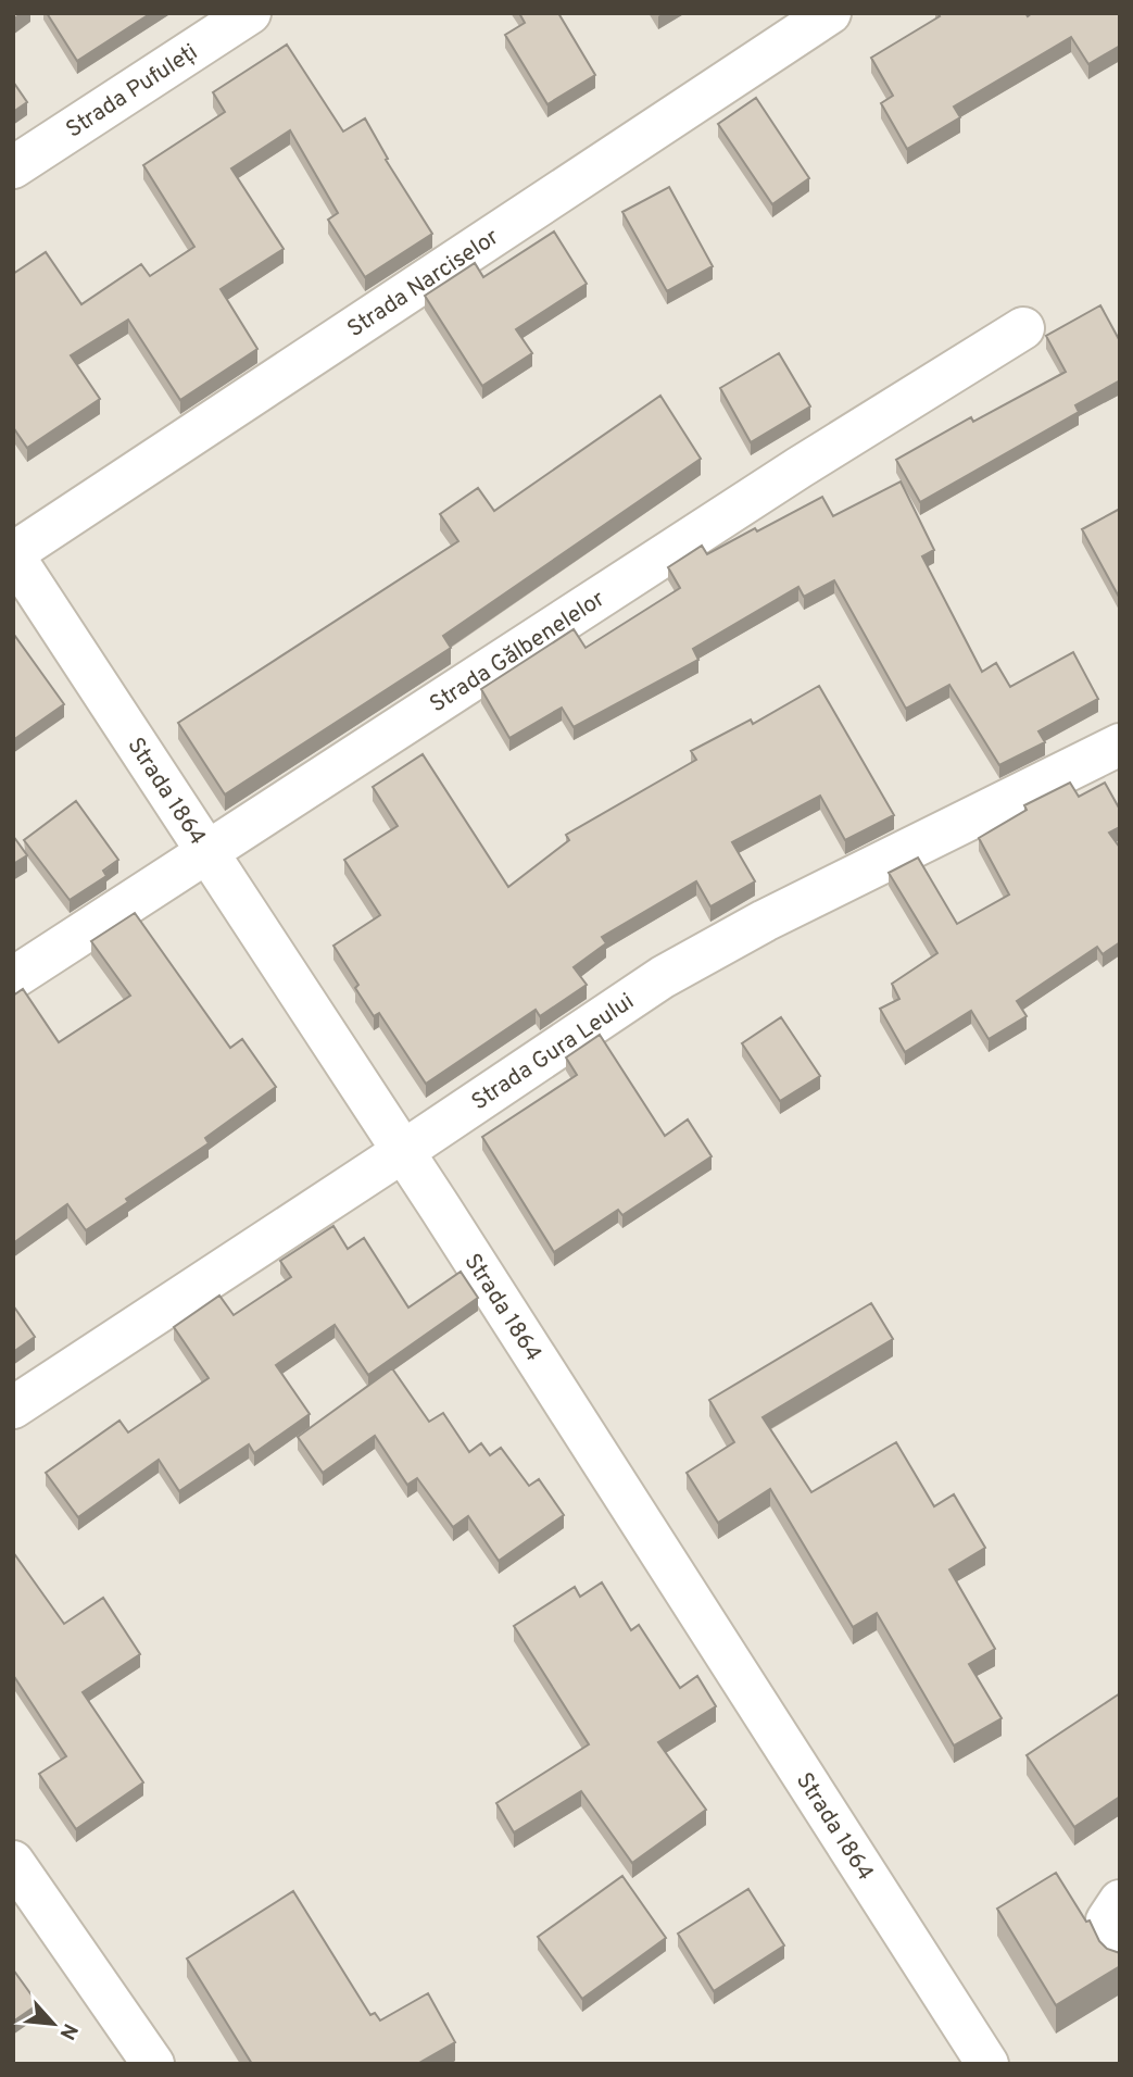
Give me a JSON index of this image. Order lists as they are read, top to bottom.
{
  "streets": {
    "street": [
      "Strada Pufuleți",
      "Strada Narciselor",
      "Strada Gălbenelelor",
      "Strada 1864",
      "Strada Gura Leului"
    ]
  },
  "crossings": [
    ["Strada Narciselor", "Strada 1864"],
    ["Strada Gălbenelelor", "Strada 1864"],
    ["Strada 1864", "Strada Gura Leului"]
  ],
  "north": "bottom right"
}
